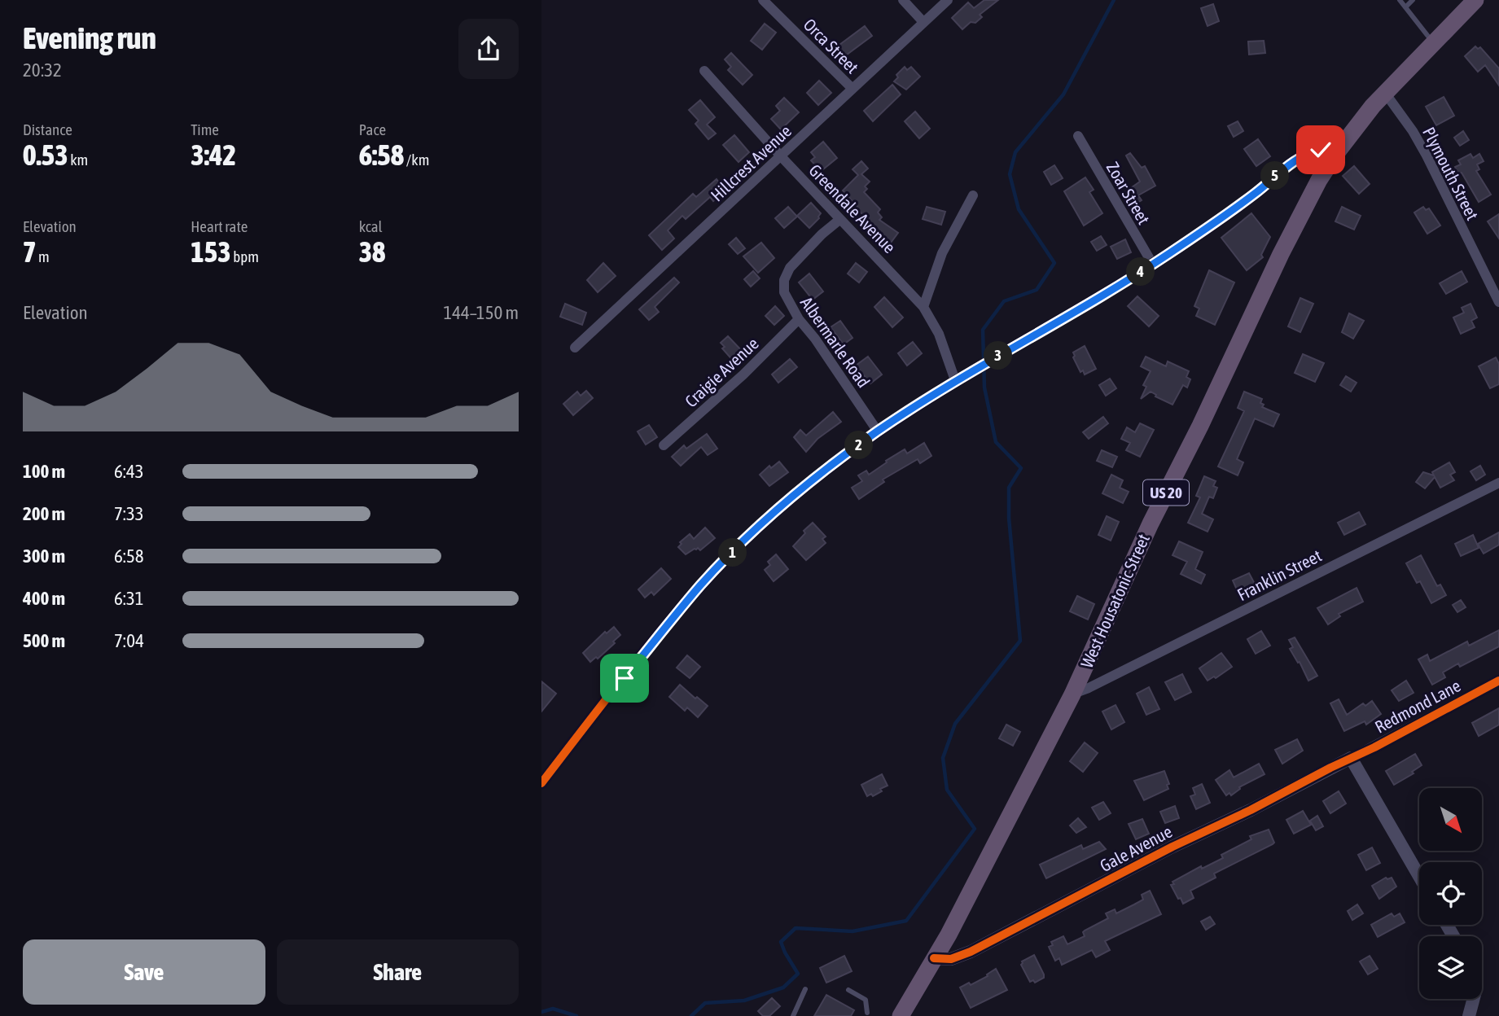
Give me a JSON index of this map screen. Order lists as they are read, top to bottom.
{
  "streets": {
    "highway": ["US 20", "West Housatonic Street"],
    "street": [
      "Orca Street",
      "Hillcrest Avenue",
      "Plymouth Street",
      "Zoar Street",
      "Greendale Avenue",
      "Albermarle Road",
      "Craigie Avenue",
      "Franklin Street",
      "Redmond Lane",
      "Gale Avenue"
    ]
  },
  "crossings": [
    ["Orca Street", "Hillcrest Avenue"],
    ["Hillcrest Avenue", "Greendale Avenue"],
    ["Plymouth Street", "West Housatonic Street"],
    ["Greendale Avenue", "Albermarle Road"],
    ["Albermarle Road", "Craigie Avenue"],
    ["Franklin Street", "West Housatonic Street"],
    ["West Housatonic Street", "Gale Avenue"],
    ["Redmond Lane", "Gale Avenue"]
  ],
  "north": "bottom right",
  "page": {
    "heading": ["Evening run", "20:32"],
    "stats": [
      ["Distance", "0.53 km"],
      ["Time", "3:42"],
      ["Pace", "6:58 /km"],
      ["Elevation", "7 m"],
      ["Heart rate", "153 bpm"],
      ["kcal", "38"]
    ],
    "pins": [
      "5",
      "4",
      "3",
      "2",
      "1"
    ],
    "chart": ["Elevation", "144–150 m"],
    "list": [
      {
        "name": "100 m",
        "note": "6:43"
      },
      {
        "name": "200 m",
        "note": "7:33"
      },
      {
        "name": "300 m",
        "note": "6:58"
      },
      {
        "name": "400 m",
        "note": "6:31"
      },
      {
        "name": "500 m",
        "note": "7:04"
      }
    ],
    "buttons": ["Save", "Share"]
  }
}
